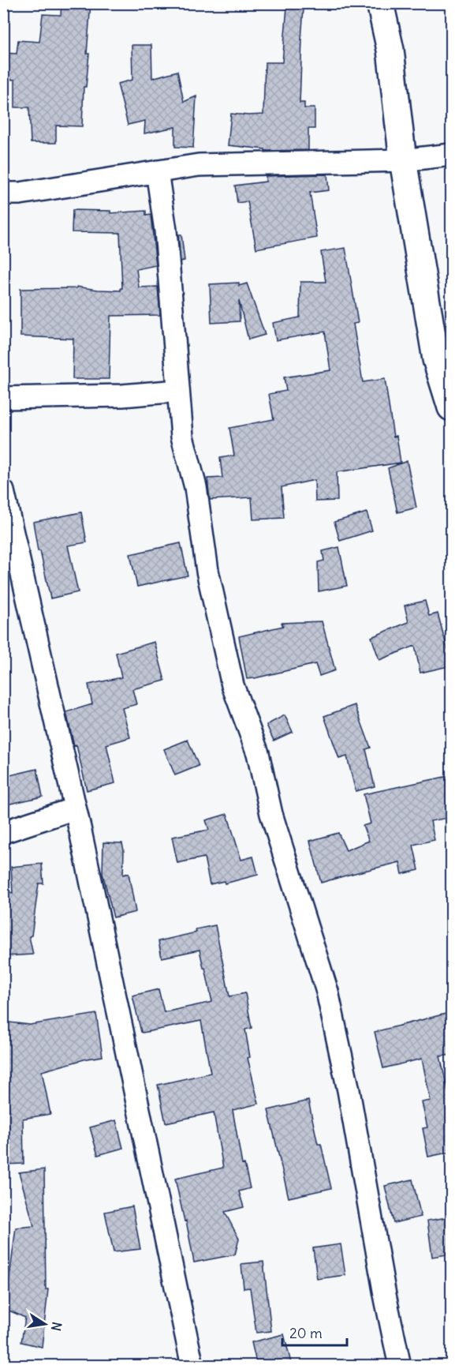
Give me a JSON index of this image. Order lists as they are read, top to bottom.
{
  "scale_bar": "20 m",
  "north": "right"
}
